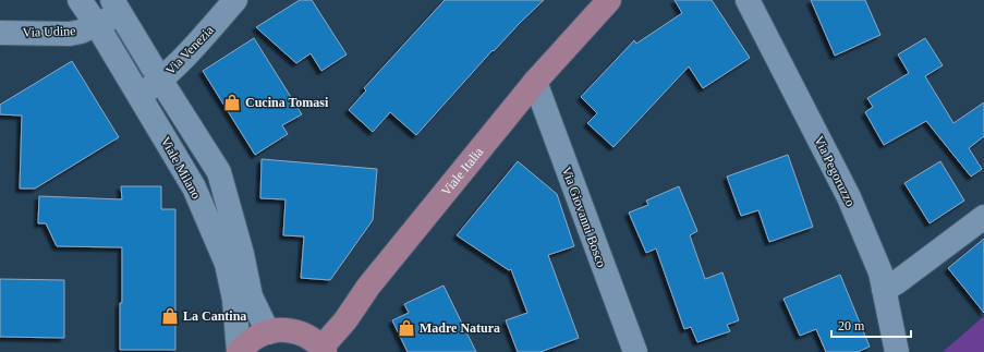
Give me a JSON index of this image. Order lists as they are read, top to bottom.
{
  "streets": {
    "main road": ["Viale Italia"],
    "street": [
      "Via Udine",
      "Via Venezia",
      "Viale Milano",
      "Via Pegoruzzo",
      "Via Giovanni Bosco"
    ]
  },
  "crossings": [
    ["Via Udine", "Viale Milano"],
    ["Via Venezia", "Viale Milano"],
    ["Viale Italia", "Via Giovanni Bosco"]
  ],
  "places": {
    "shop": ["Cucina Tomasi", "La Cantina", "Madre Natura"]
  },
  "scale_bar": "20 m"
}
